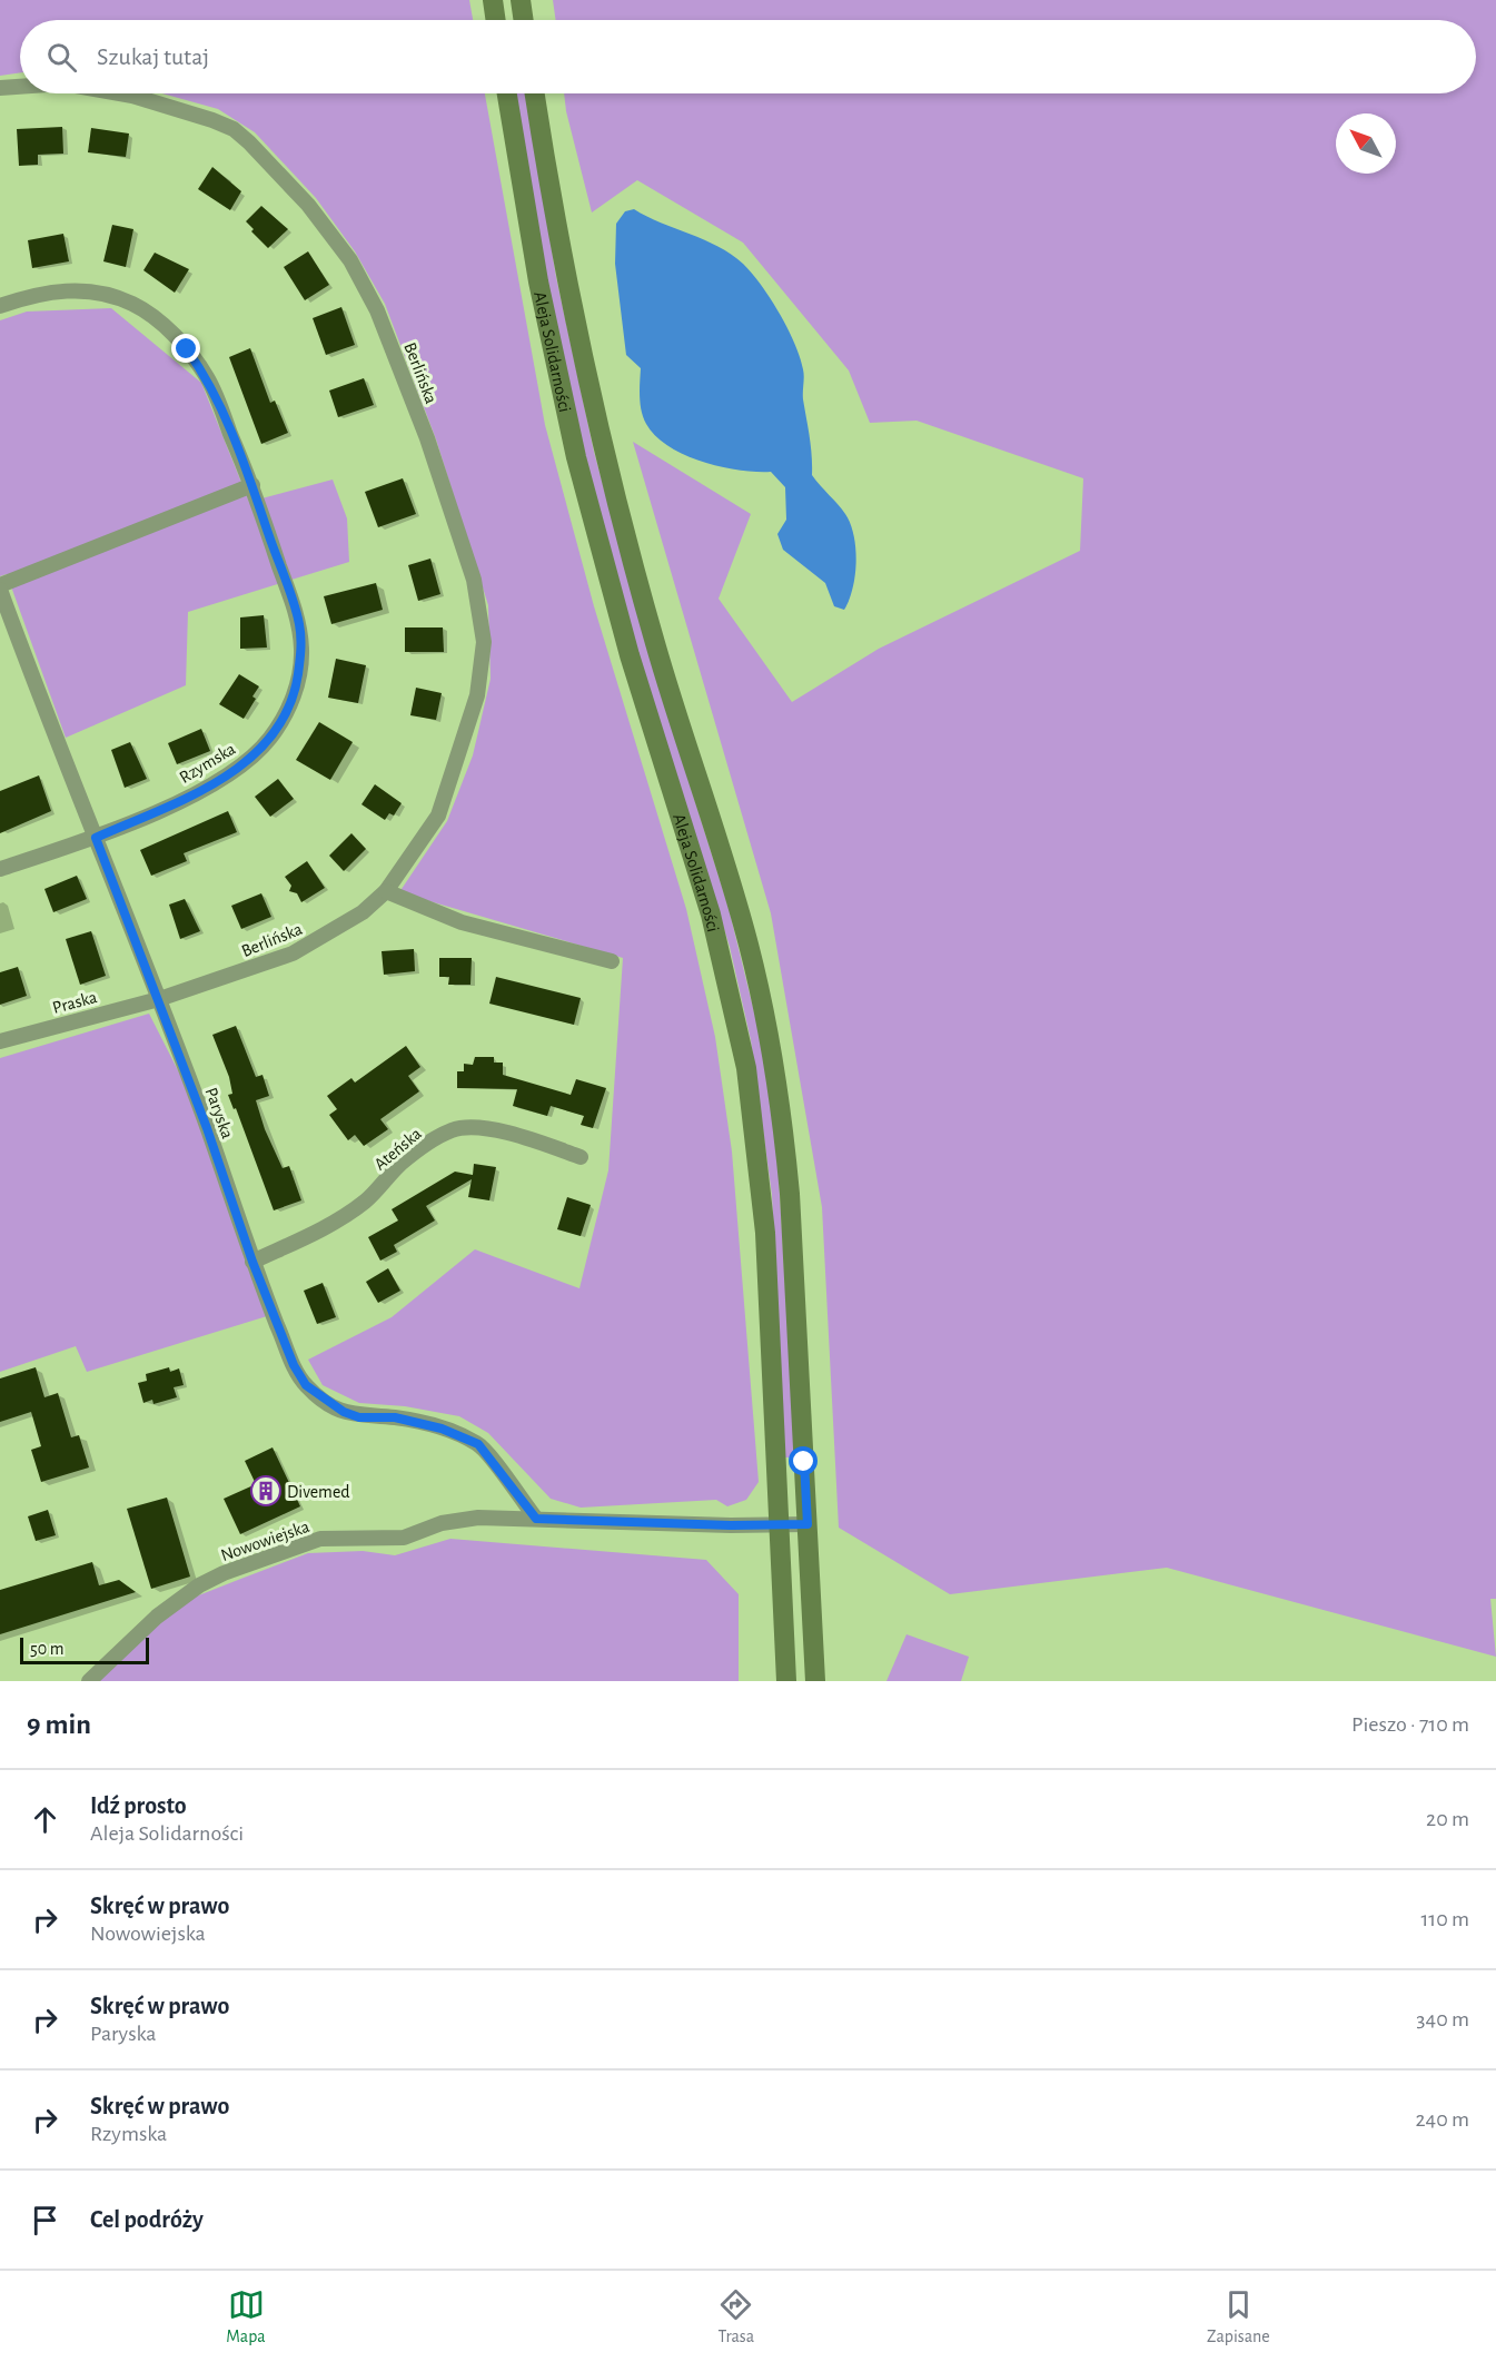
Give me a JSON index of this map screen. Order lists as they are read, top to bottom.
{
  "streets": {
    "main road": ["Aleja Solidarności"],
    "street": [
      "Berlińska",
      "Rzymska",
      "Praska",
      "Paryska",
      "Ateńska",
      "Nowowiejska"
    ]
  },
  "crossings": [
    ["Aleja Solidarności", "Nowowiejska"],
    ["Berlińska", "Praska"],
    ["Berlińska", "Paryska"],
    ["Rzymska", "Paryska"],
    ["Praska", "Paryska"],
    ["Paryska", "Ateńska"],
    ["Paryska", "Nowowiejska"]
  ],
  "places": {
    "building": ["Divemed"]
  },
  "scale_bar": "50 m",
  "north": "top left",
  "page": {
    "search": "Szukaj tutaj",
    "scale": "50 m",
    "heading": ["9 min", "Pieszo · 710 m"],
    "list": [
      ["Idź prosto", "Aleja Solidarności", "20 m"],
      ["Skręć w prawo", "Nowowiejska", "110 m"],
      ["Skręć w prawo", "Paryska", "340 m"],
      ["Skręć w prawo", "Rzymska", "240 m"],
      "Cel podróży"
    ],
    "nav": ["Mapa", "Trasa", "Zapisane"]
  }
}
